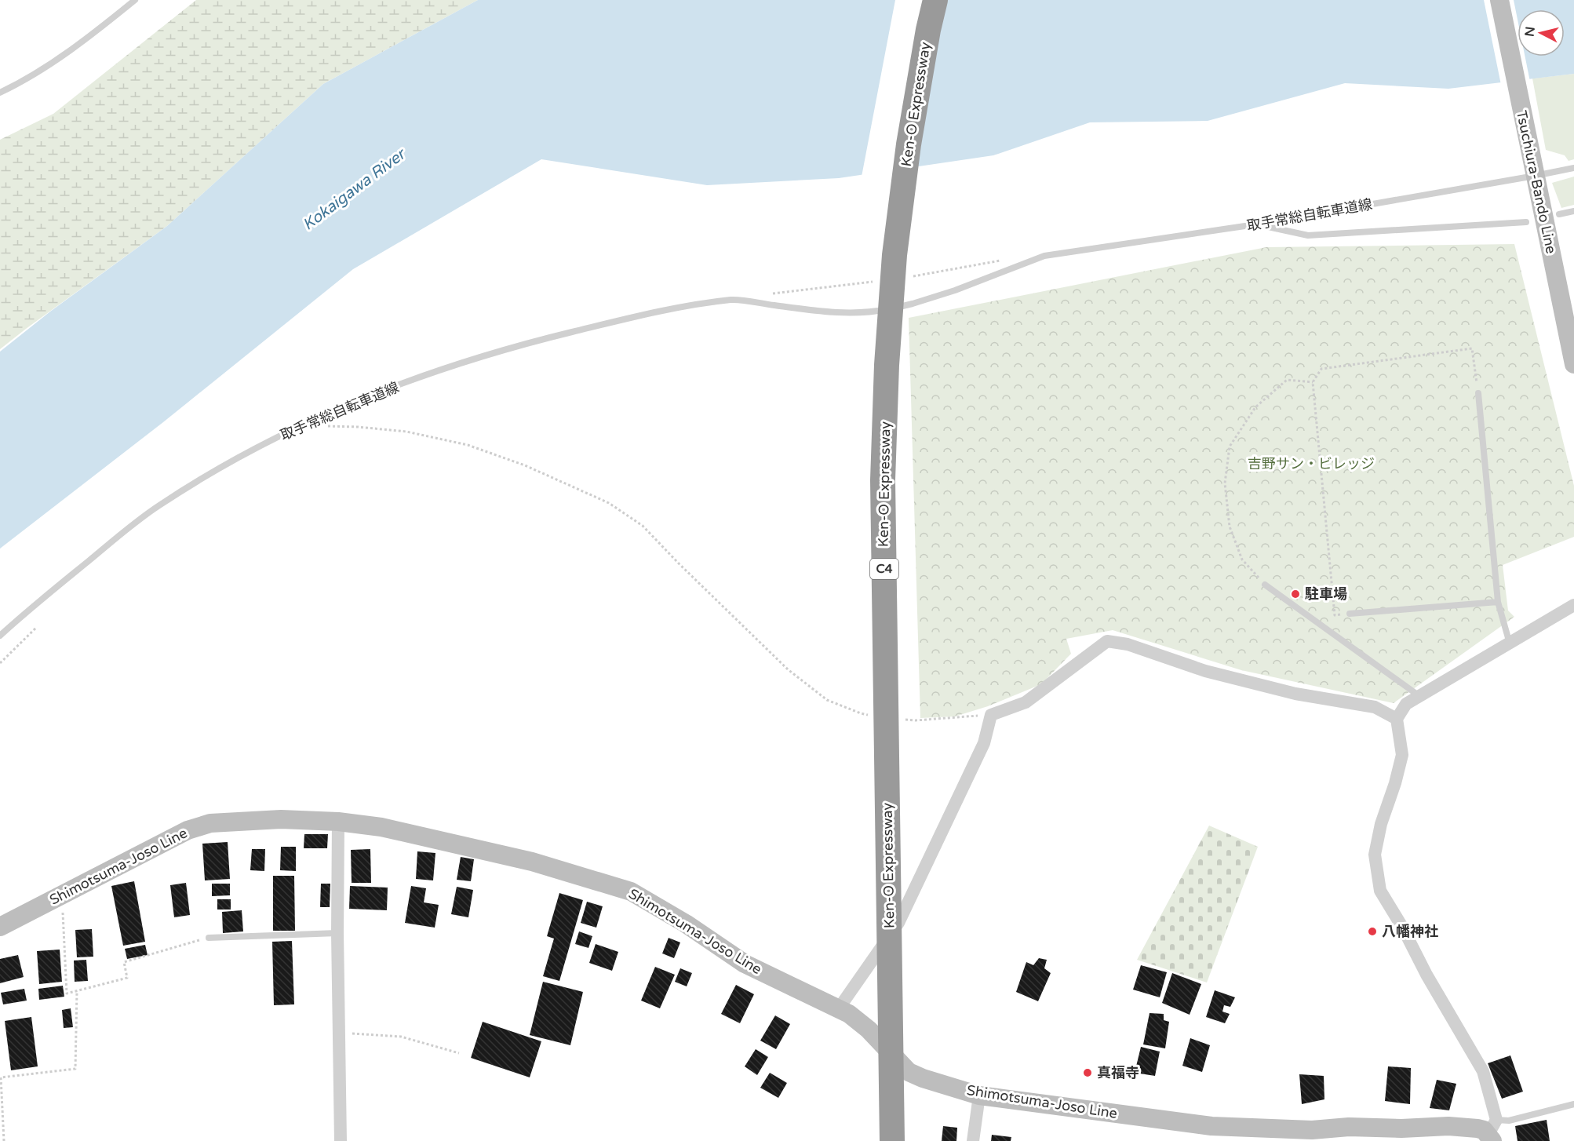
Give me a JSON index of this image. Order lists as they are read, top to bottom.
{
  "streets": {
    "highway": ["Ken-O Expressway", "C4"],
    "main road": ["Tsuchiura-Bando Line", "Shimotsuma-Joso Line"],
    "lane": ["取手常総自転車道線"]
  },
  "crossings": [
    ["Tsuchiura-Bando Line", "取手常総自転車道線"]
  ],
  "water": ["Kokaigawa River"],
  "parks": ["吉野サン・ビレッジ"],
  "places": ["駐車場", "八幡神社", "真福寺"],
  "north": "left"
}
